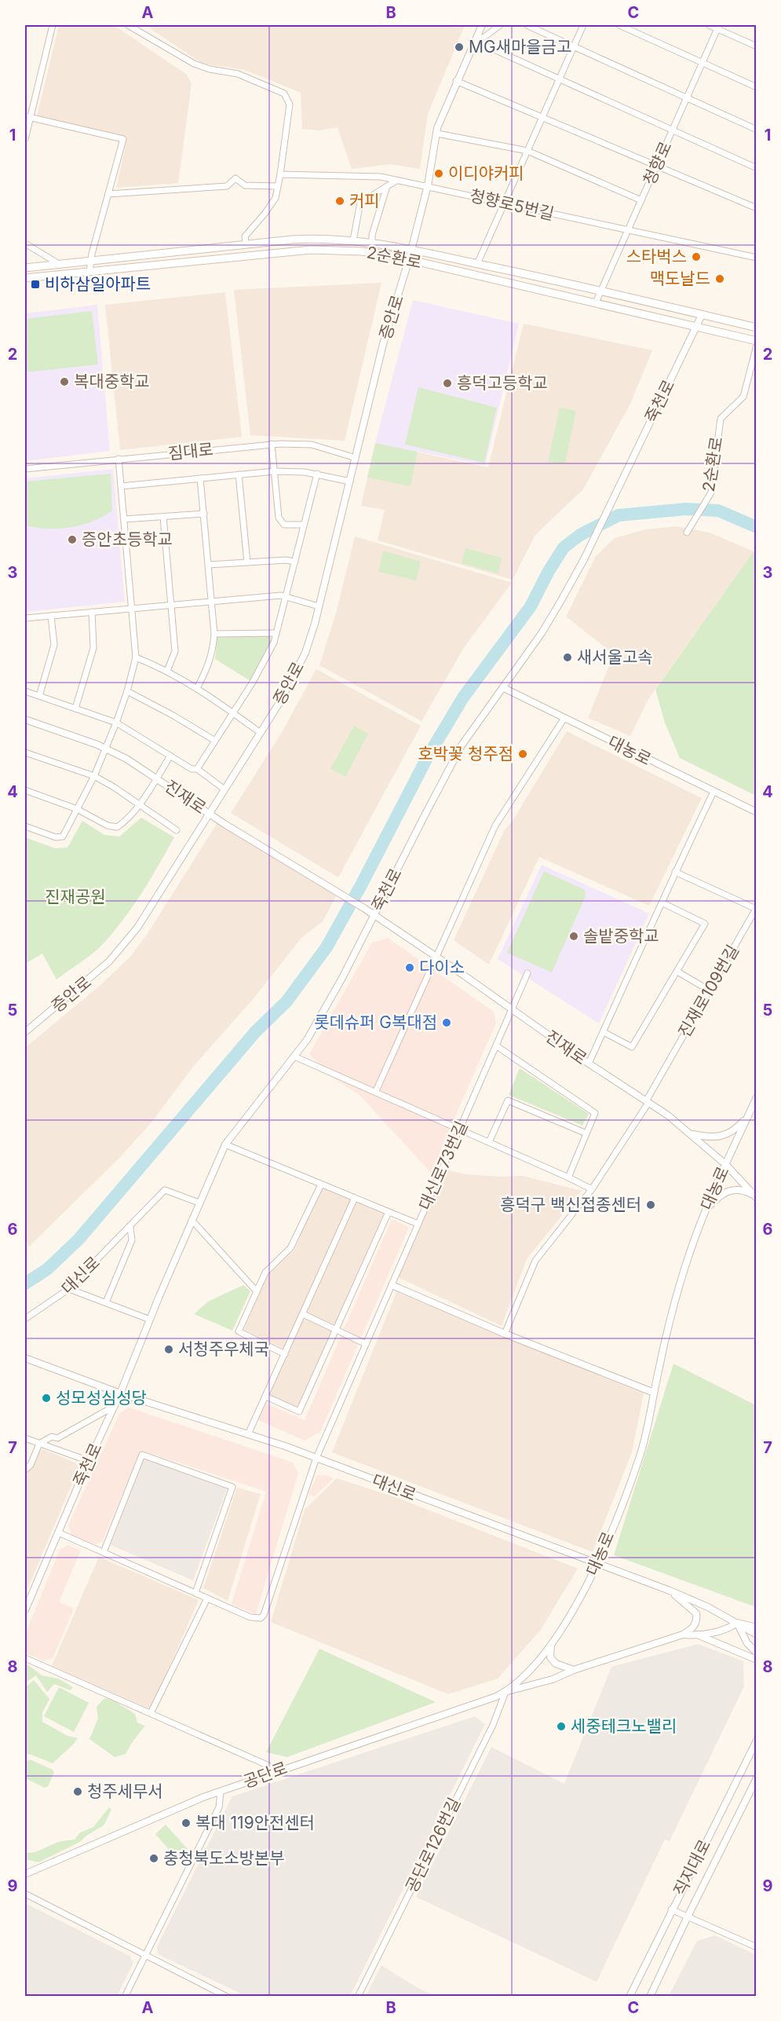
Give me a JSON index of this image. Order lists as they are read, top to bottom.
{
  "streets": {
    "main road": ["2순환로"],
    "street": [
      "청향로",
      "청향로5번길",
      "증안로",
      "죽천로",
      "짐대로",
      "대농로",
      "진재로",
      "진재로109번길",
      "대신로73번길",
      "대신로",
      "공단로",
      "공단로126번길",
      "직지대로"
    ]
  },
  "crossings": [
    ["청향로", "청향로5번길"],
    ["청향로", "2순환로"],
    ["청향로5번길", "증안로"],
    ["2순환로", "증안로"],
    ["2순환로", "죽천로"],
    ["증안로", "짐대로"],
    ["증안로", "진재로"],
    ["죽천로", "대농로"],
    ["죽천로", "진재로"],
    ["죽천로", "대신로"],
    ["대농로", "진재로"],
    ["대농로", "대신로"],
    ["대농로", "공단로"],
    ["대농로", "공단로126번길"],
    ["진재로", "진재로109번길"],
    ["진재로", "대신로73번길"],
    ["대신로73번길", "대신로"],
    ["공단로", "공단로126번길"]
  ],
  "parks": ["진재공원"],
  "places": {
    "other": [
      "MG새마을금고",
      "이디야커피",
      "커피",
      "스타벅스",
      "맥도날드",
      "복대중학교",
      "흥덕고등학교",
      "증안초등학교",
      "새서울고속",
      "호박꽃 청주점",
      "솔밭중학교",
      "다이소",
      "롯데슈퍼 G복대점",
      "흥덕구 백신접종센터",
      "서청주우체국",
      "성모성심성당",
      "세중테크노밸리",
      "청주세무서",
      "복대 119안전센터",
      "충청북도소방본부"
    ],
    "transit": ["비하삼일아파트"]
  },
  "grid": {
    "columns": ["A", "B", "C"],
    "rows": [
      "1",
      "2",
      "3",
      "4",
      "5",
      "6",
      "7",
      "8",
      "9"
    ]
  }
}
